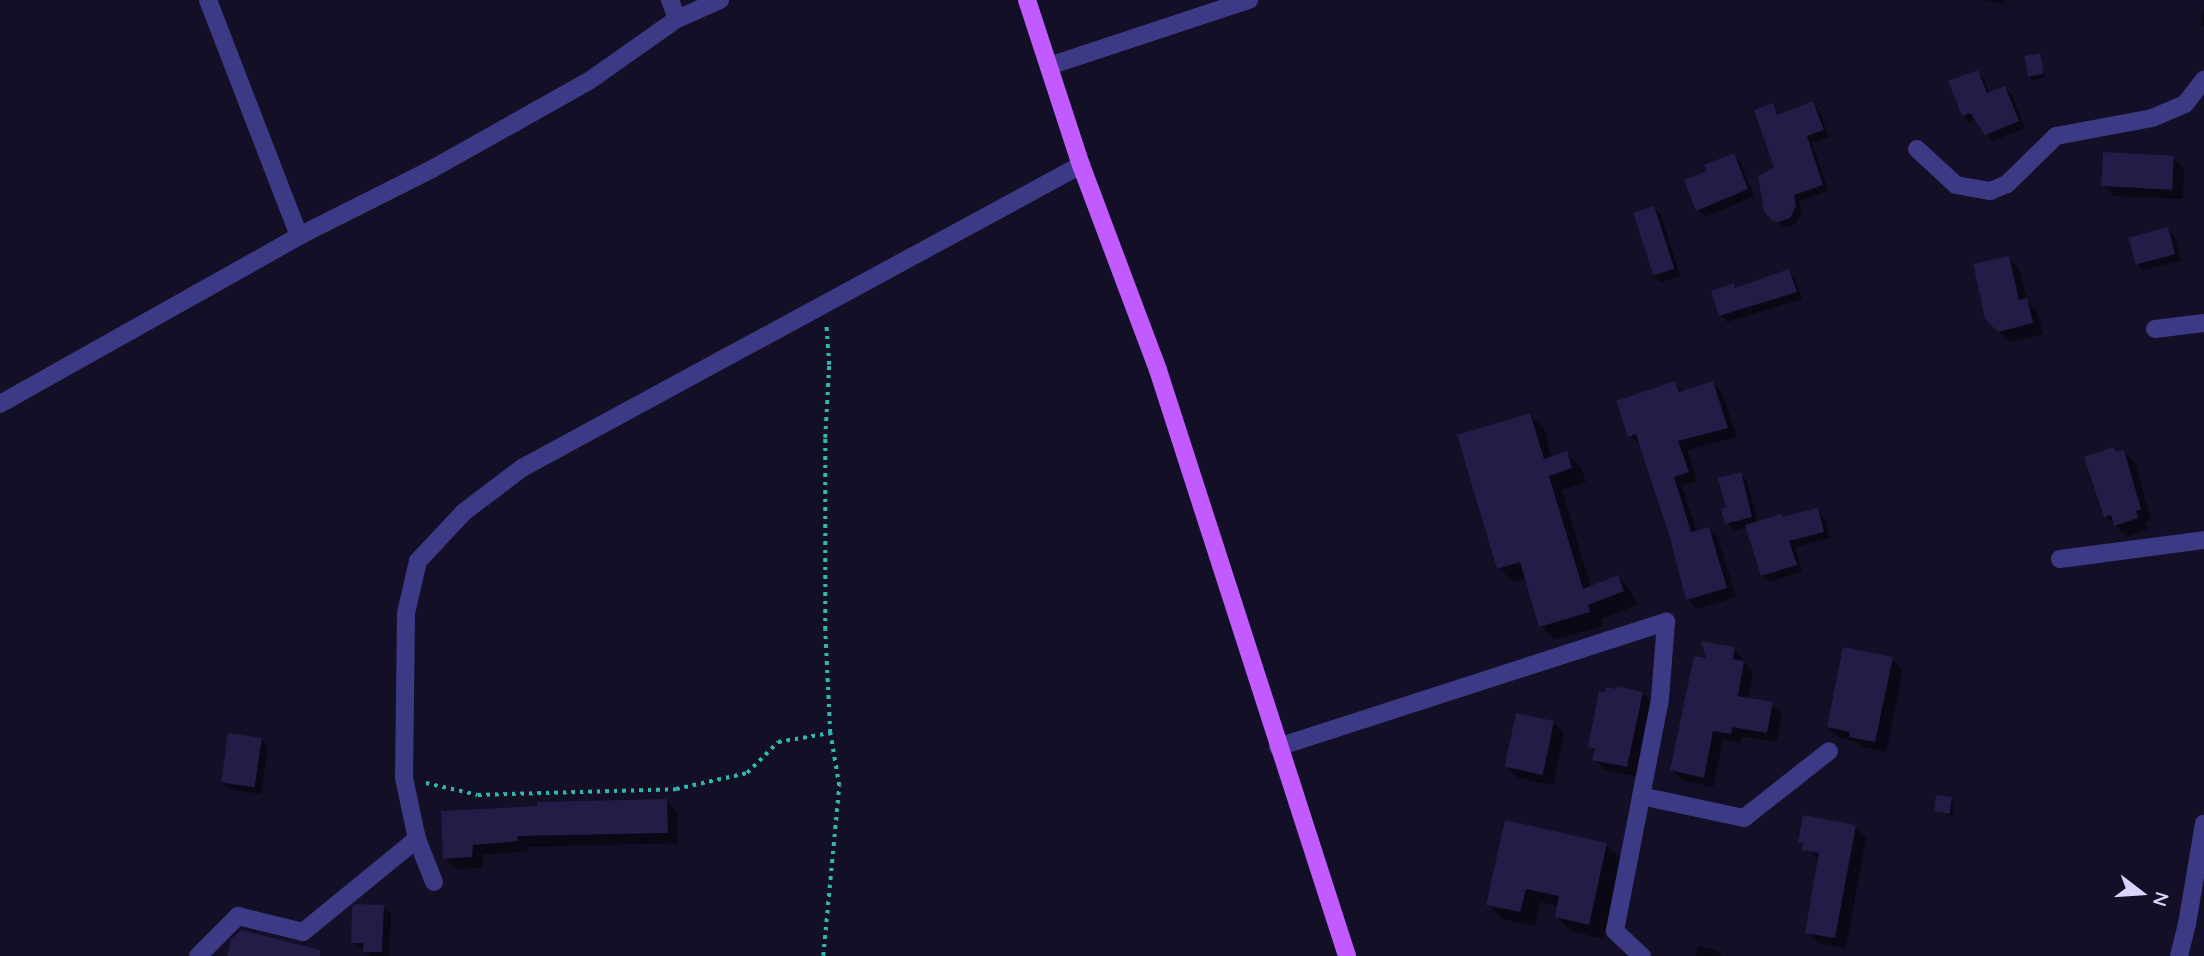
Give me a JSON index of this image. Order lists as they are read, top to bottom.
{
  "north": "right"
}
